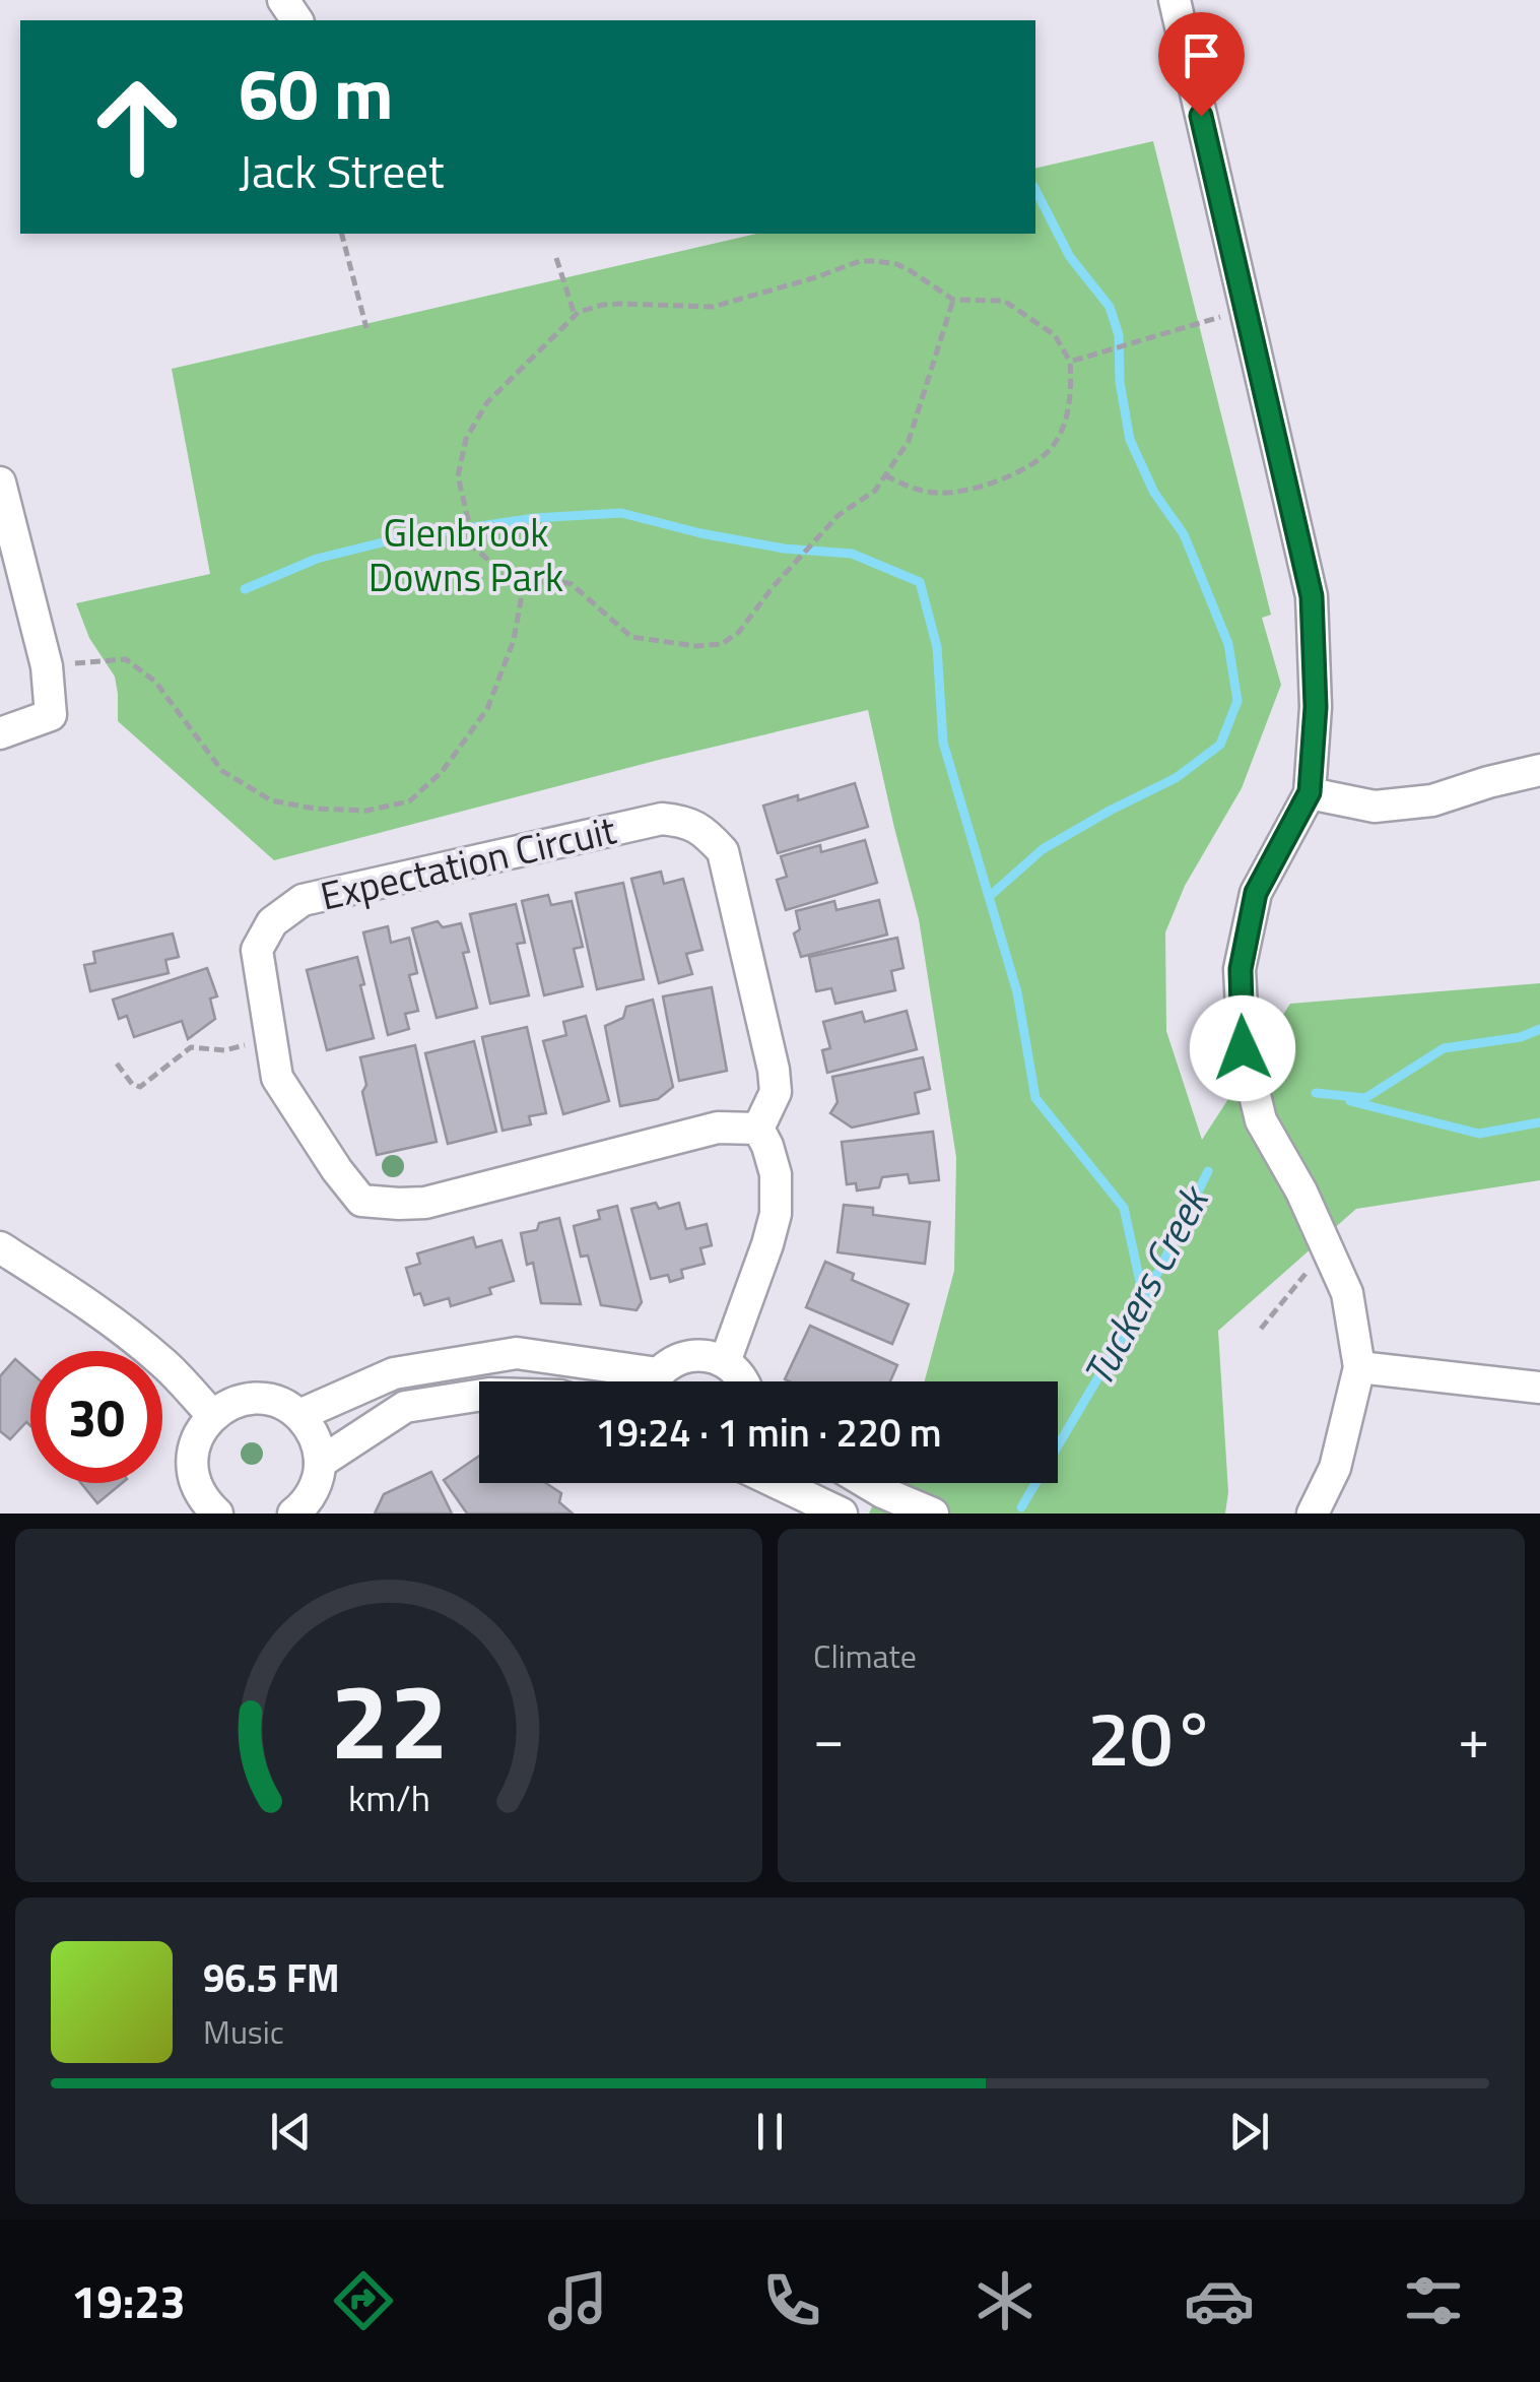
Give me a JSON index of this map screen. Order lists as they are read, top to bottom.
{
  "streets": {
    "street": ["Expectation Circuit"]
  },
  "water": ["Tuckers Creek"],
  "parks": ["Glenbrook Downs Park"],
  "page": {
    "turn": ["60 m", "Jack Street"],
    "limit": "30",
    "trip": "19:24 · 1 min · 220 m",
    "tile": "Climate",
    "heat": ["−", "20°", "+"],
    "song": ["96.5 FM", "Music"],
    "tabs": "19:23",
    "gauge": ["22", "km/h"]
  }
}
